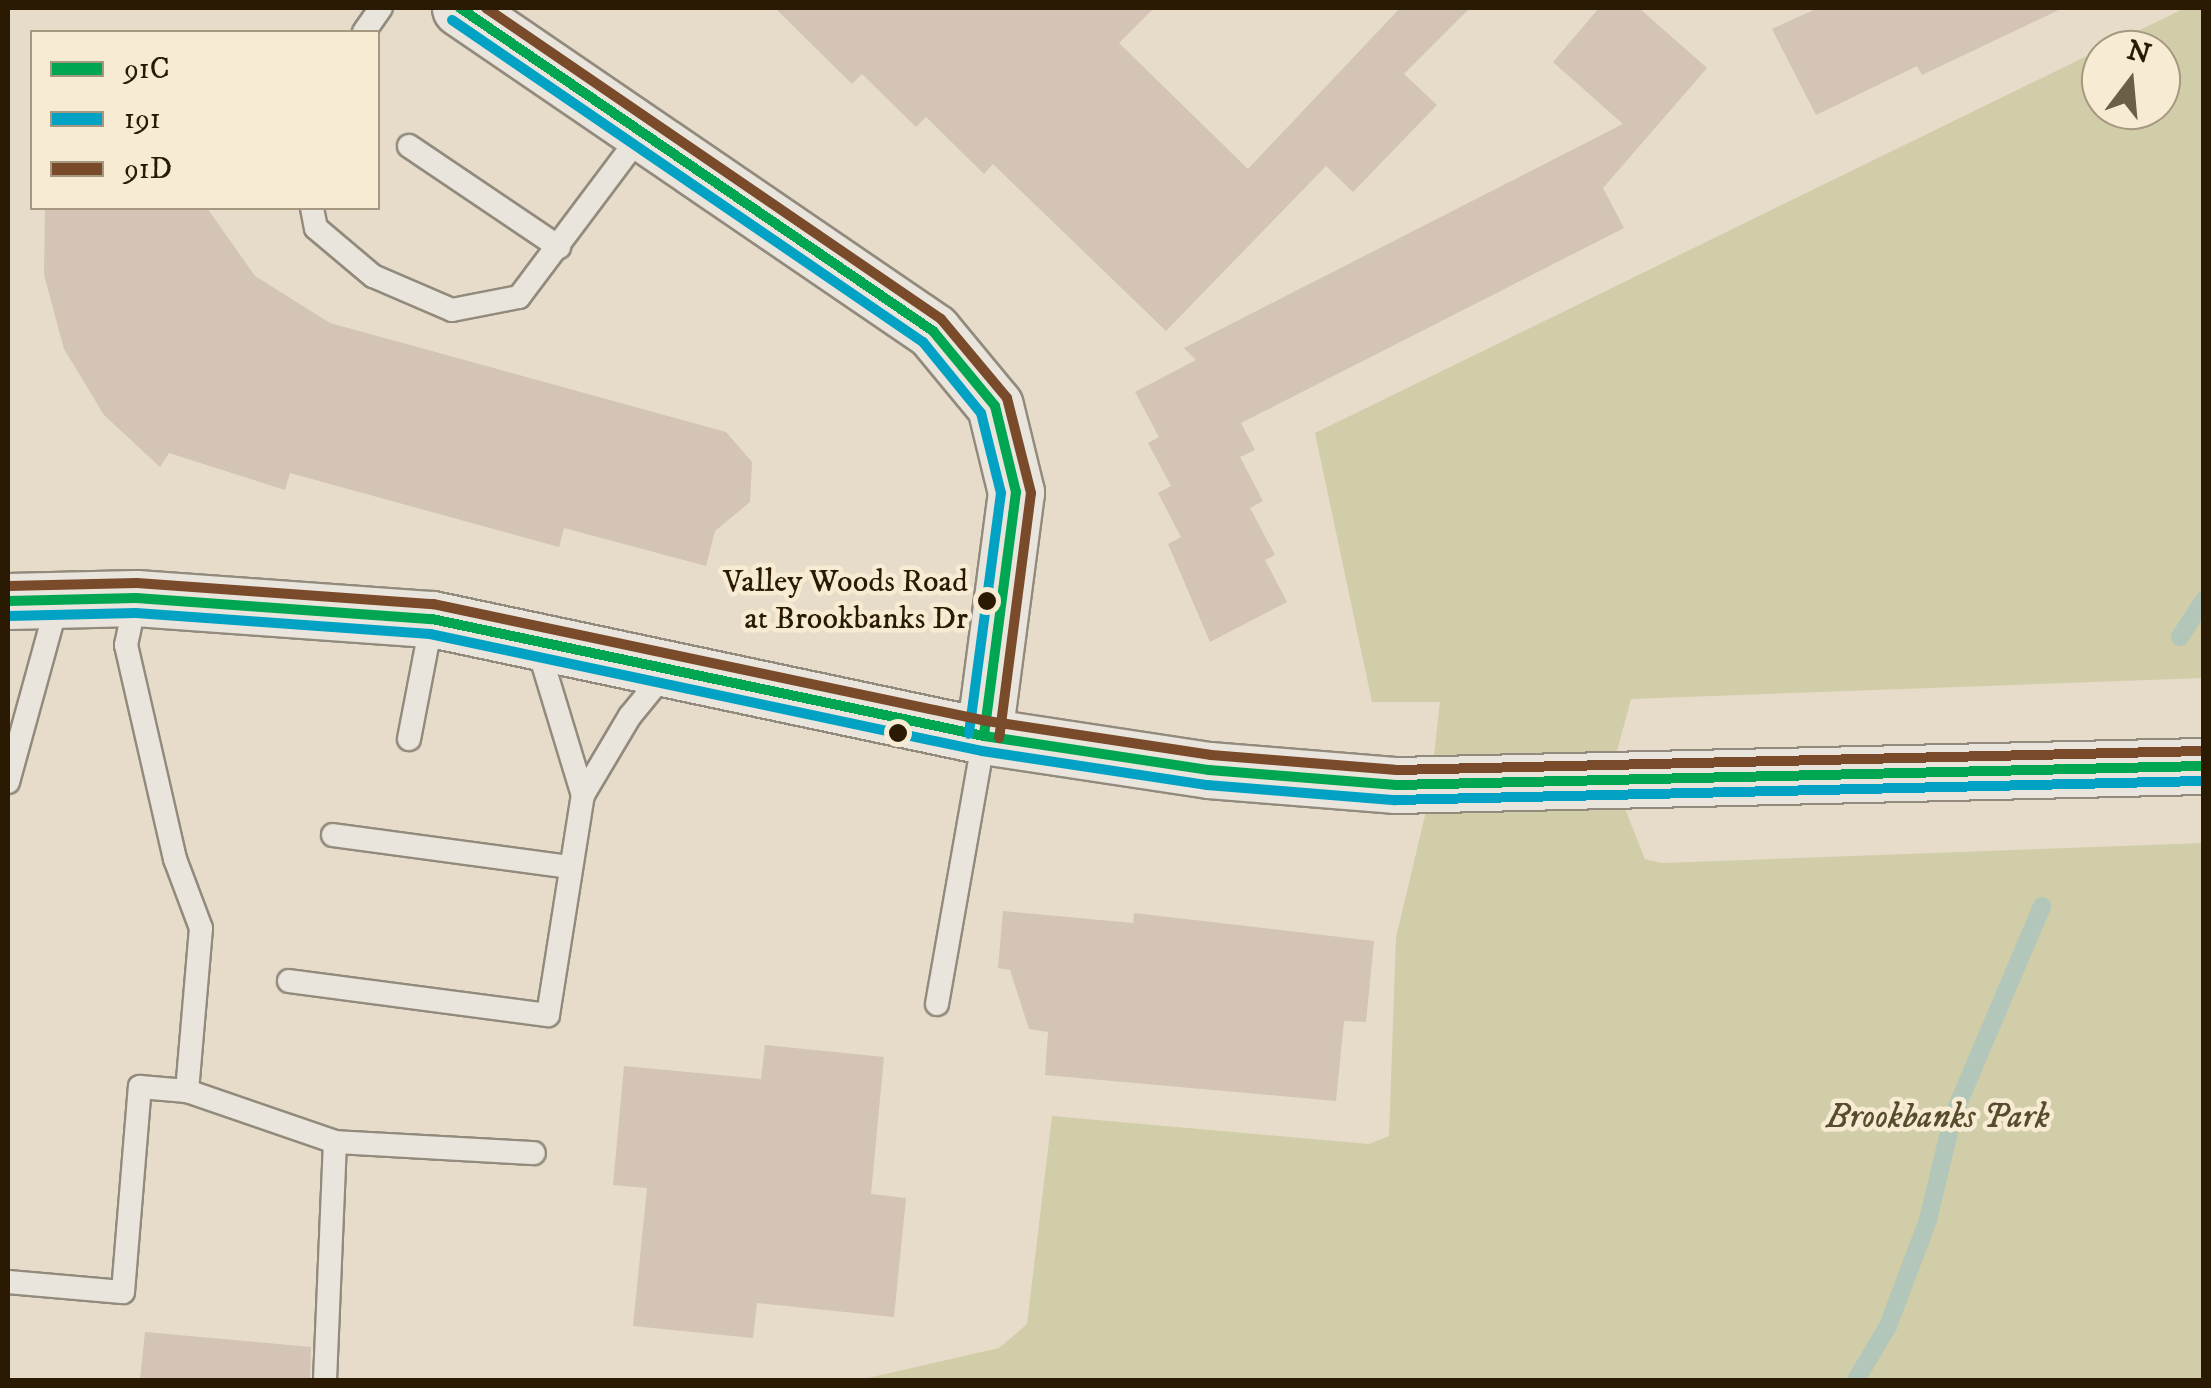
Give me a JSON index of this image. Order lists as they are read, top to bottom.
{
  "parks": ["Brookbanks Park"],
  "places": ["Valley Woods Road at Brookbanks Dr"],
  "lines": ["transit line 91C", "transit line 91D", "transit line 191"],
  "legend": ["91C", "191", "91D"],
  "north": "top"
}
